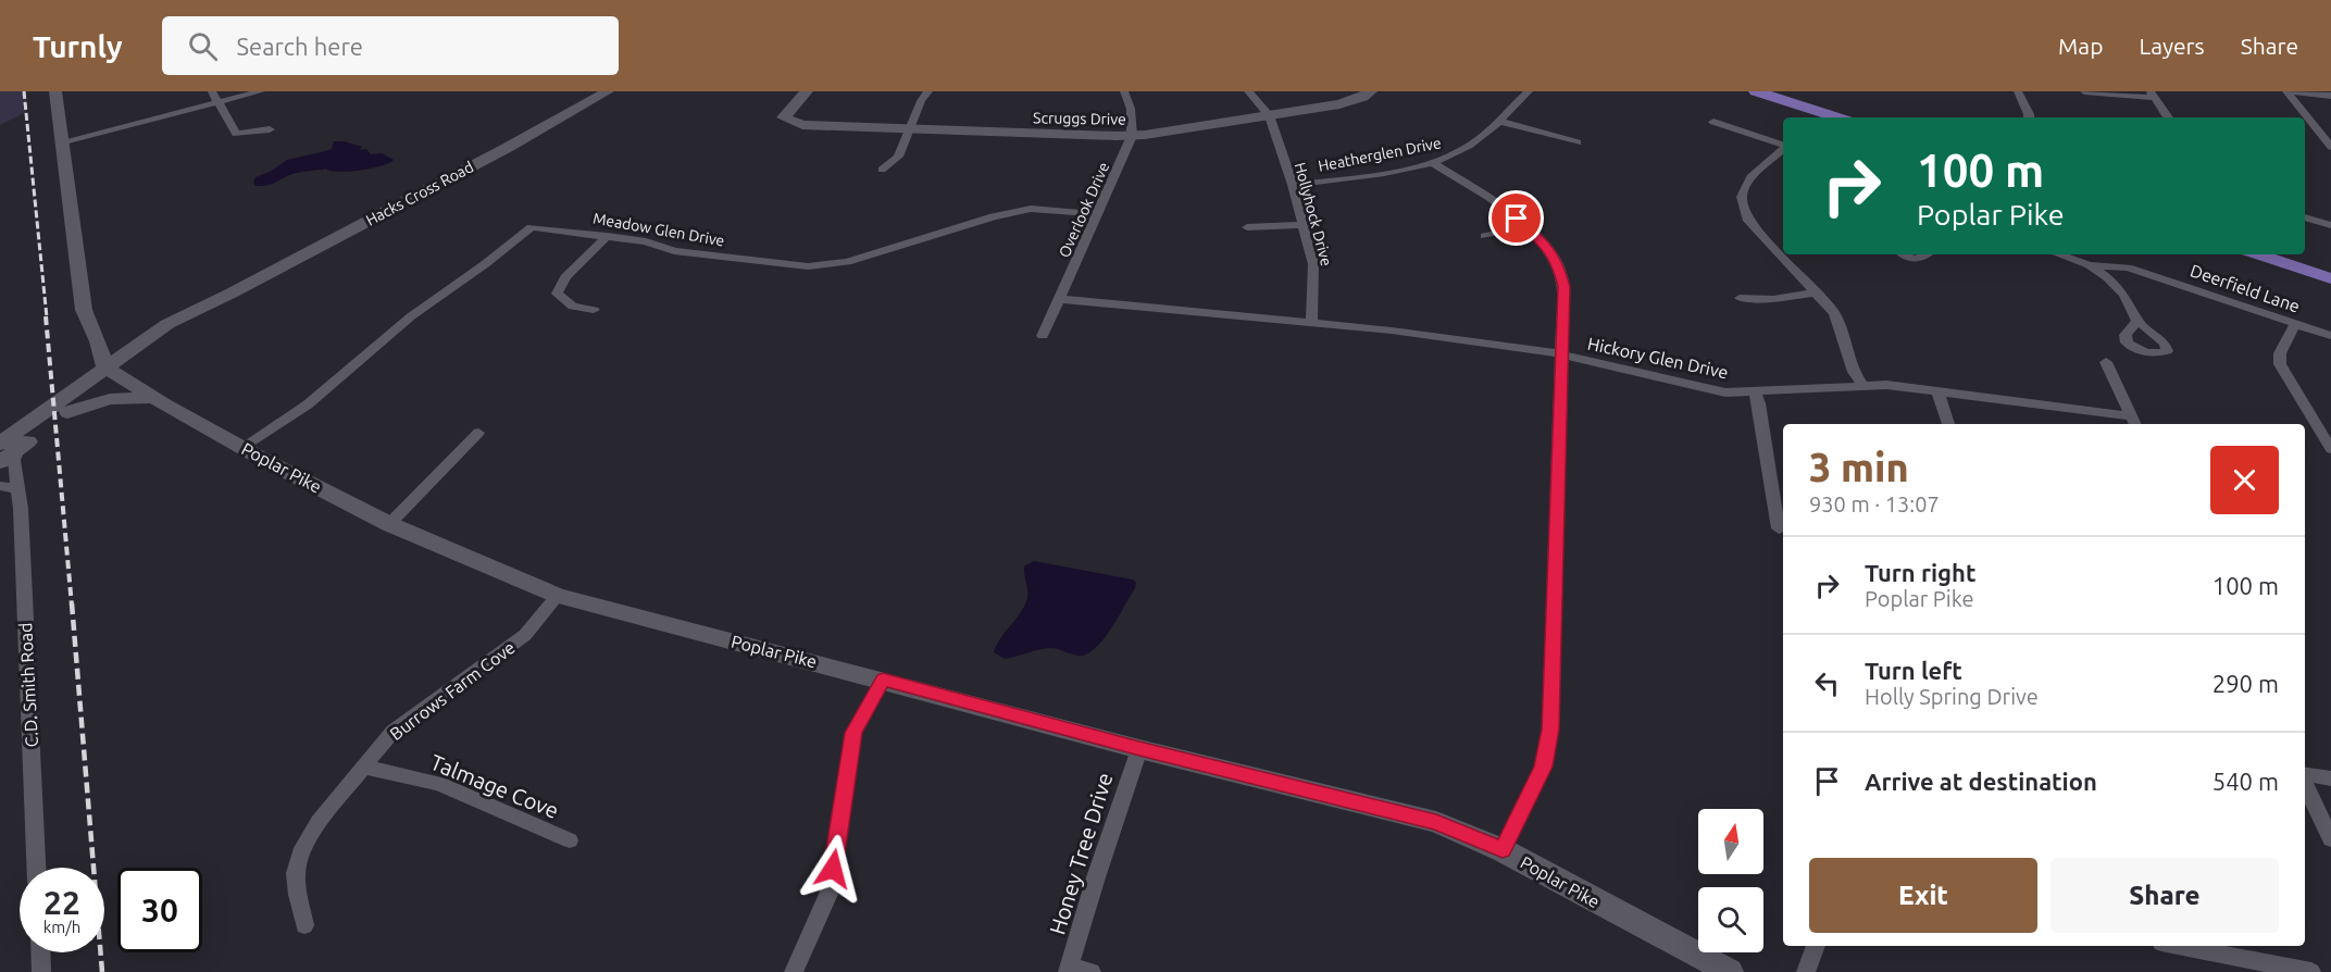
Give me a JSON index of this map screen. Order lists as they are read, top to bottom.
{
  "streets": {
    "main road": ["Scruggs Drive", "Hacks Cross Road", "Poplar Pike"],
    "street": [
      "Heatherglen Drive",
      "Overlook Drive",
      "Hollyhock Drive",
      "Meadow Glen Drive",
      "Deerfield Lane",
      "Hickory Glen Drive",
      "C.D. Smith Road",
      "Burrows Farm Cove",
      "Talmage Cove",
      "Honey Tree Drive"
    ]
  },
  "crossings": [
    ["Scruggs Drive", "Overlook Drive"],
    ["Scruggs Drive", "Hollyhock Drive"],
    ["Heatherglen Drive", "Hollyhock Drive"],
    ["Hacks Cross Road", "Poplar Pike"],
    ["Hacks Cross Road", "C.D. Smith Road"],
    ["Overlook Drive", "Meadow Glen Drive"],
    ["Overlook Drive", "Hickory Glen Drive"],
    ["Hollyhock Drive", "Hickory Glen Drive"],
    ["Meadow Glen Drive", "Poplar Pike"],
    ["Poplar Pike", "Burrows Farm Cove"],
    ["Poplar Pike", "Honey Tree Drive"],
    ["Burrows Farm Cove", "Talmage Cove"]
  ],
  "north": "top",
  "page": {
    "header": "Turnly",
    "search": "Search here",
    "nav": ["Map", "Layers", "Share"],
    "turn": ["100 m", "Poplar Pike"],
    "heading": ["3 min", "930 m · 13:07"],
    "list": [
      {
        "name": "Turn right",
        "note": "Poplar Pike",
        "value": "100 m"
      },
      {
        "name": "Turn left",
        "note": "Holly Spring Drive",
        "value": "290 m"
      },
      {
        "name": "Arrive at destination",
        "value": "540 m"
      }
    ],
    "buttons": ["Exit", "Share"],
    "speed": "22 km/h",
    "limit": "30"
  }
}
